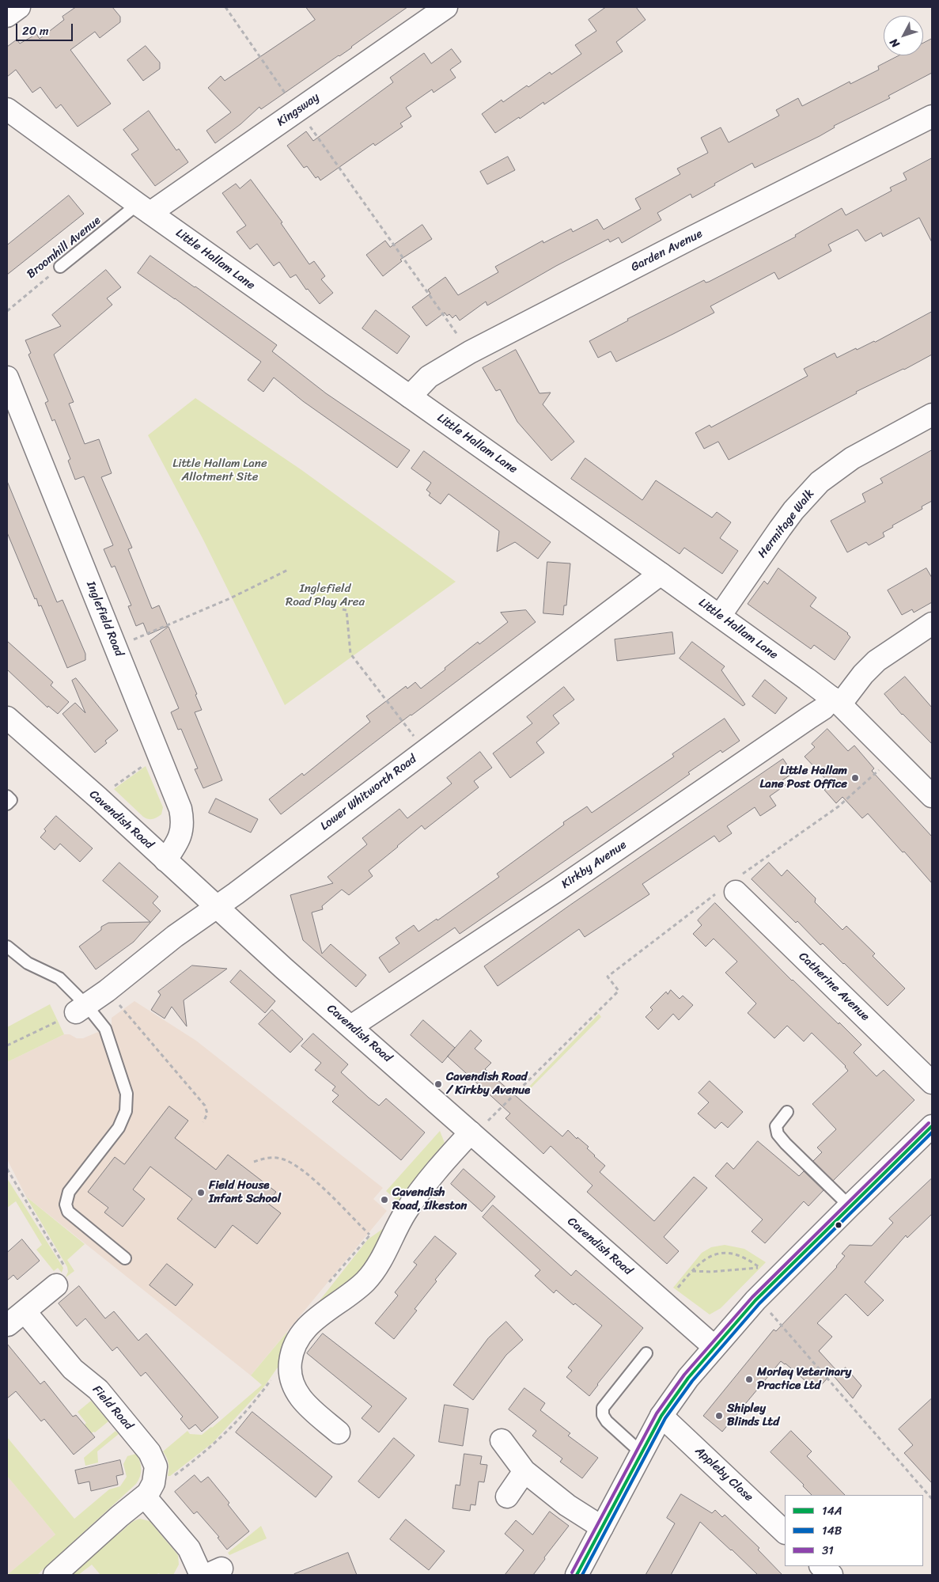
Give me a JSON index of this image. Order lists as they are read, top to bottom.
{
  "streets": {
    "street": [
      "Kingsway",
      "Garden Avenue",
      "Little Hallam Lane",
      "Hermitage Walk",
      "Inglefield Road",
      "Lower Whitworth Road",
      "Cavendish Road",
      "Kirkby Avenue",
      "Catherine Avenue",
      "Field Road",
      "Appleby Close"
    ],
    "lane": ["Broomhill Avenue"]
  },
  "crossings": [
    ["Kingsway", "Broomhill Avenue"],
    ["Kingsway", "Little Hallam Lane"],
    ["Broomhill Avenue", "Little Hallam Lane"],
    ["Garden Avenue", "Little Hallam Lane"],
    ["Little Hallam Lane", "Hermitage Walk"],
    ["Little Hallam Lane", "Lower Whitworth Road"],
    ["Little Hallam Lane", "Kirkby Avenue"],
    ["Inglefield Road", "Cavendish Road"],
    ["Lower Whitworth Road", "Cavendish Road"],
    ["Cavendish Road", "Kirkby Avenue"]
  ],
  "parks": ["Little Hallam Lane Allotment Site", "Inglefield Road Play Area"],
  "places": [
    "Little Hallam Lane Post Office",
    "Cavendish Road / Kirkby Avenue",
    "Field House Infant School",
    "Cavendish Road, Ilkeston",
    "Morley Veterinary Practice Ltd",
    "Shipley Blinds Ltd"
  ],
  "lines": ["transit line 31", "transit line 14A", "transit line 14B"],
  "legend": ["14A", "14B", "31"],
  "scale_bar": "20 m",
  "north": "bottom left"
}
